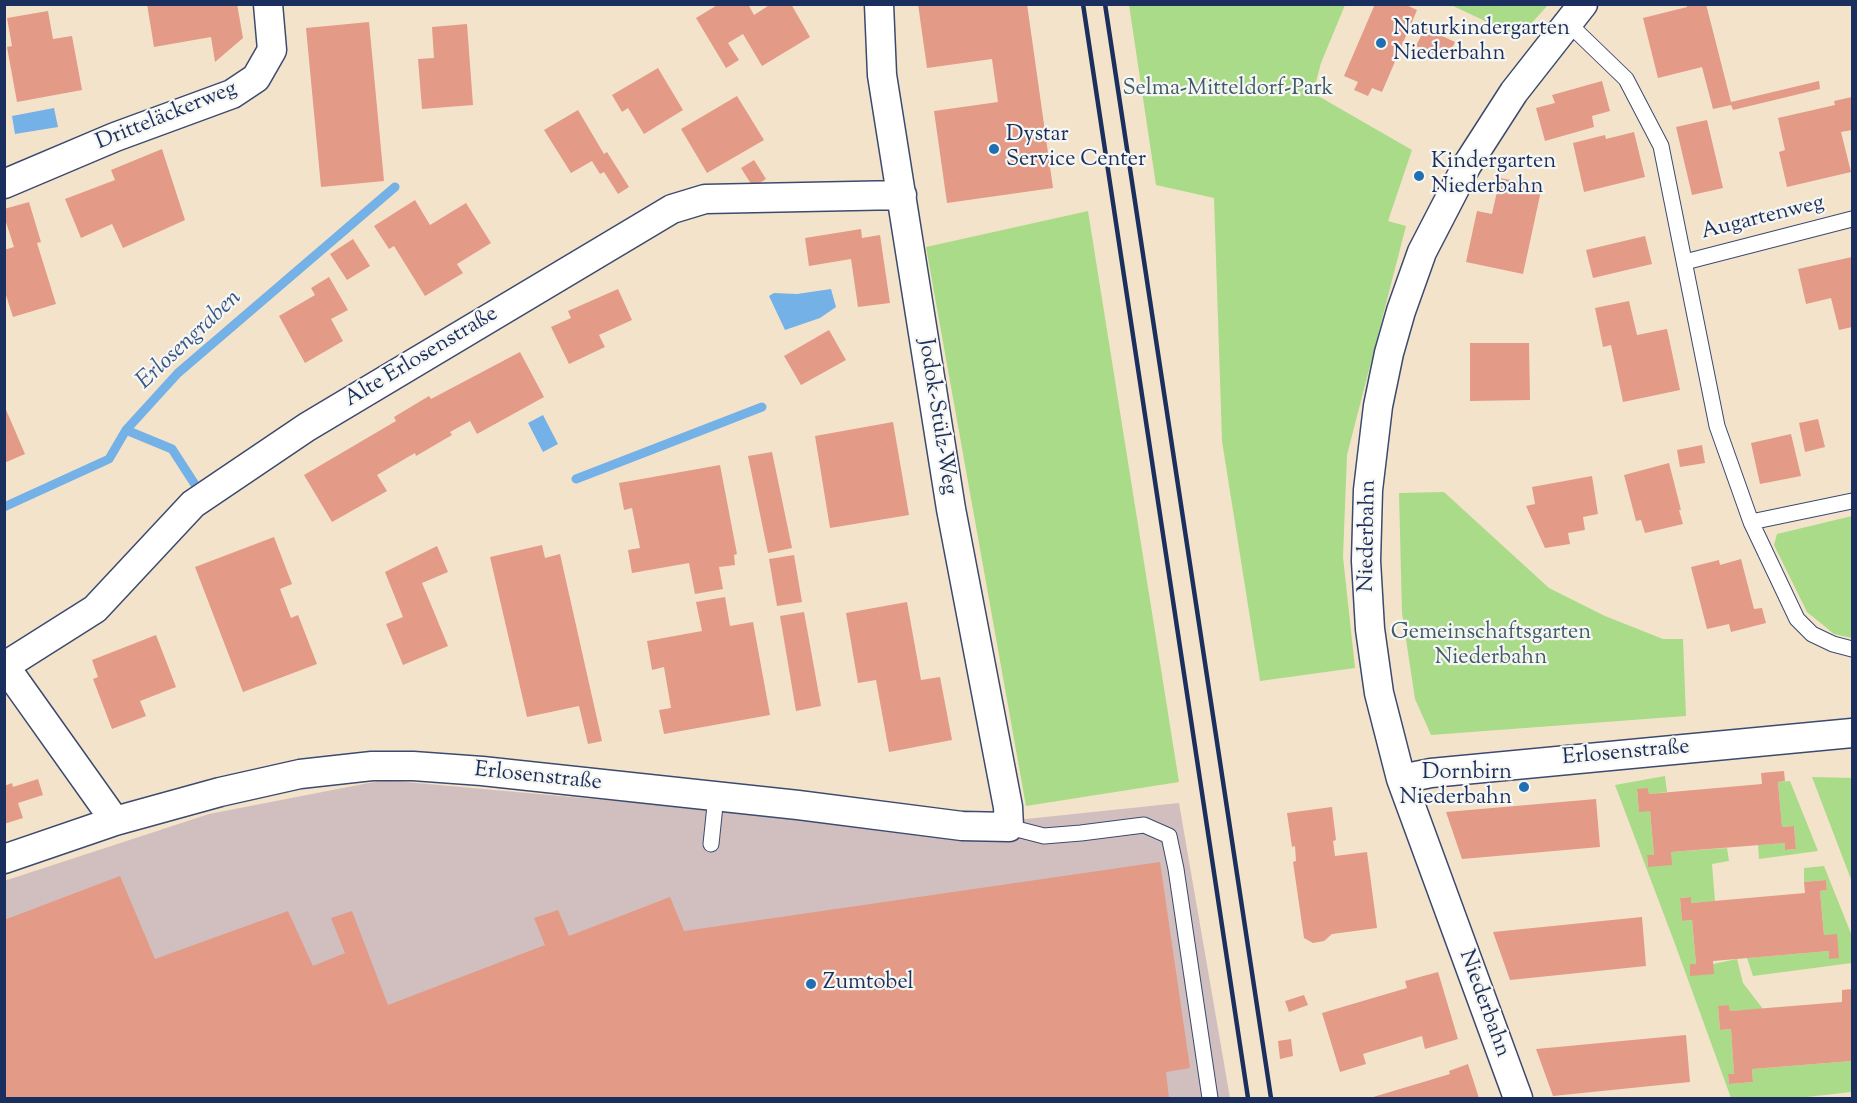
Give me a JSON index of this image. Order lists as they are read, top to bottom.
{
  "streets": {
    "street": [
      "Dritteläckerweg",
      "Alte Erlosenstraße",
      "Jodok-Stülz-Weg",
      "Niederbahn",
      "Erlosenstraße"
    ],
    "lane": ["Augartenweg"]
  },
  "crossings": [
    ["Augartenweg", "Niederbahn"],
    ["Alte Erlosenstraße", "Jodok-Stülz-Weg"],
    ["Jodok-Stülz-Weg", "Erlosenstraße"],
    ["Niederbahn", "Erlosenstraße"]
  ],
  "water": ["Erlosengraben"],
  "parks": ["Selma-Mitteldorf-Park", "Gemeinschaftsgarten Niederbahn"],
  "places": [
    "Naturkindergarten Niederbahn",
    "Dystar Service Center",
    "Kindergarten Niederbahn",
    "Dornbirn Niederbahn",
    "Zumtobel"
  ]
}
